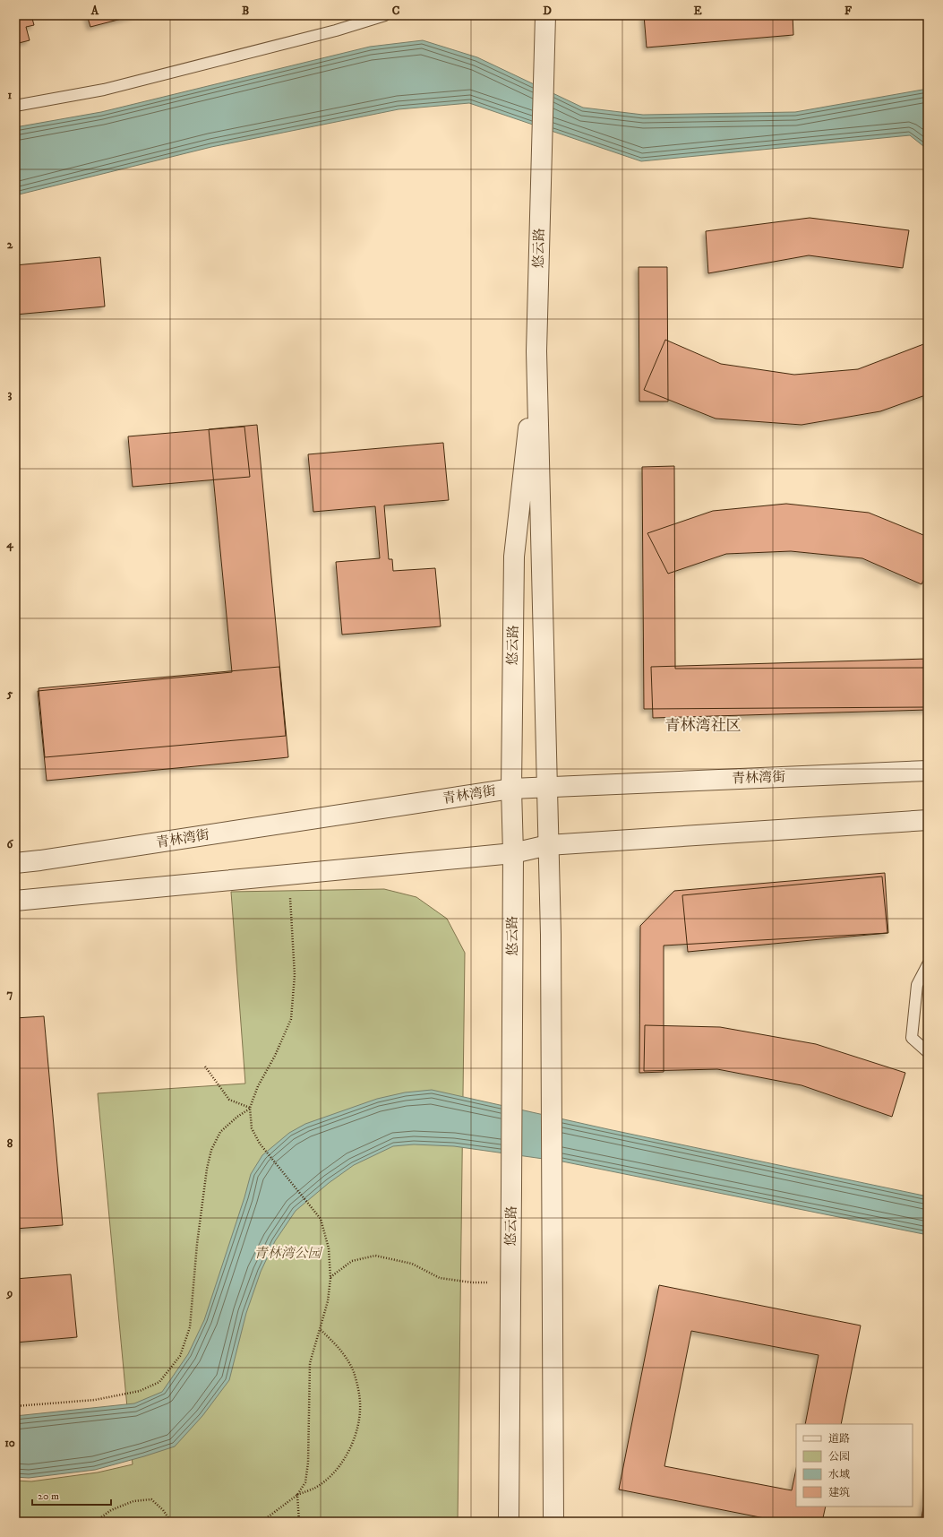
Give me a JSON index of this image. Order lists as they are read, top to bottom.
{
  "streets": {
    "street": ["悠云路", "青林湾街"]
  },
  "crossings": [
    ["悠云路", "青林湾街"]
  ],
  "districts": ["青林湾社区"],
  "parks": ["青林湾公园"],
  "legend": [
    "道路",
    "公园",
    "水域",
    "建筑"
  ],
  "scale_bar": "20 m",
  "grid": {
    "columns": [
      "A",
      "B",
      "C",
      "D",
      "E",
      "F"
    ],
    "rows": [
      "1",
      "2",
      "3",
      "4",
      "5",
      "6",
      "7",
      "8",
      "9",
      "10"
    ]
  }
}
